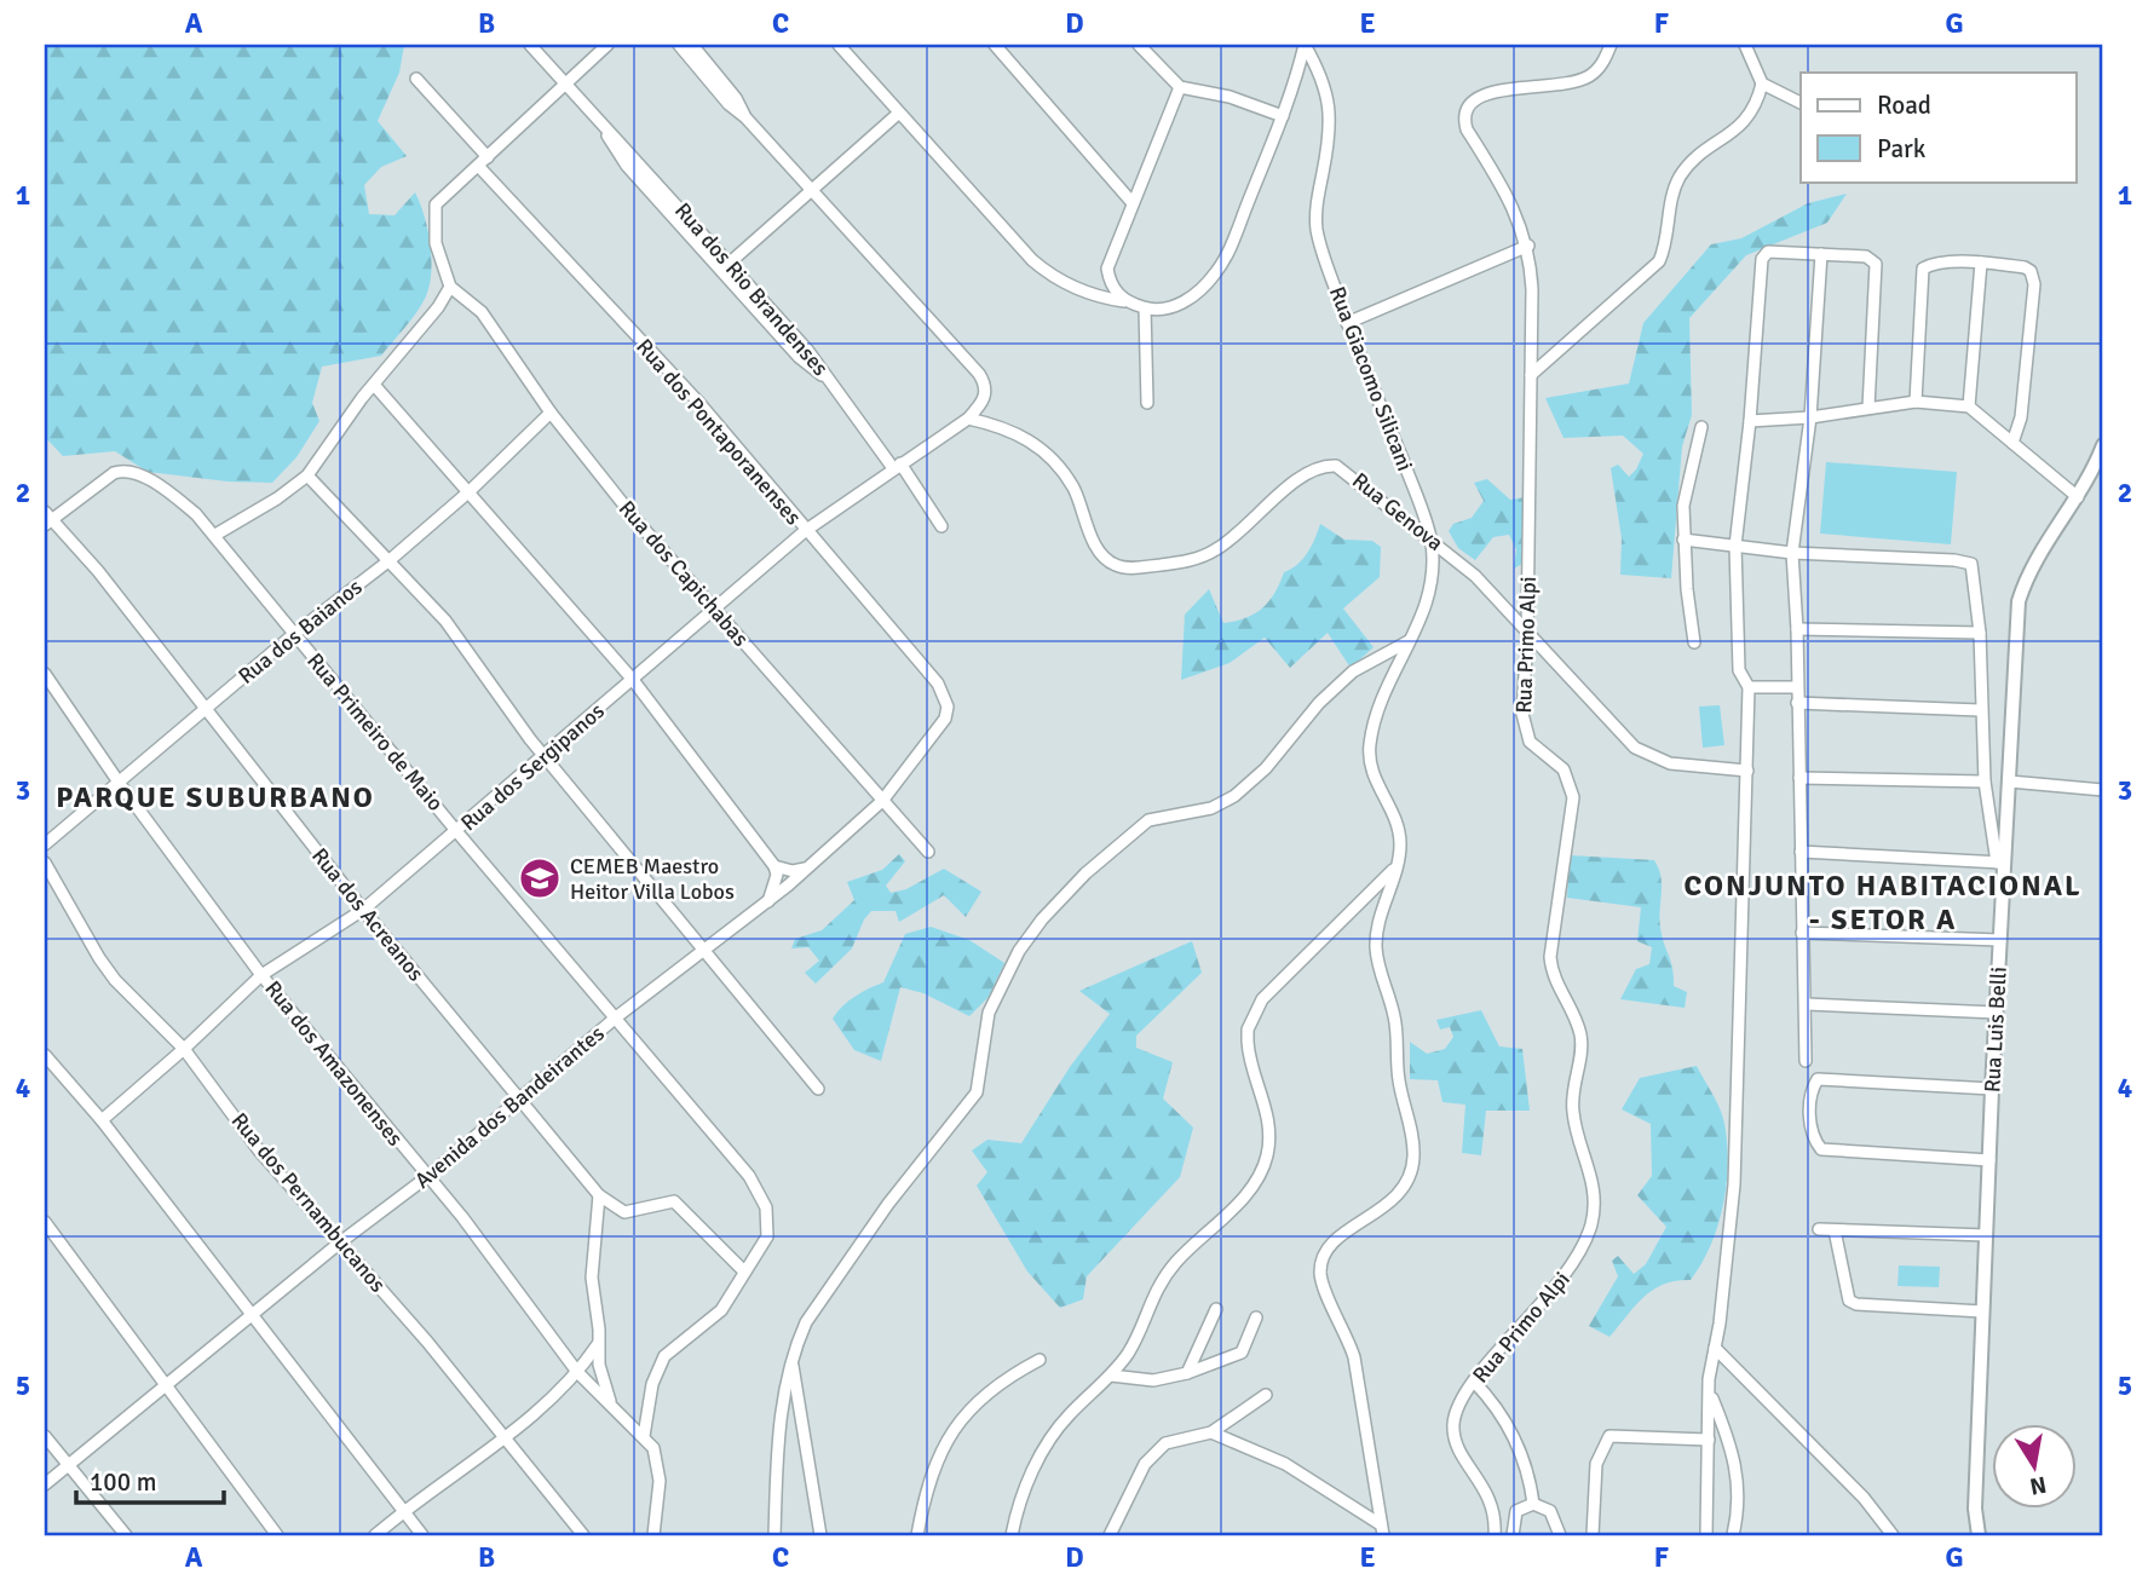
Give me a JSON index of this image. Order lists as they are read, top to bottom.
{
  "streets": {
    "street": [
      "Rua dos Rio Brandenses",
      "Rua Giacomo Silicani",
      "Rua dos Pontaporanenses",
      "Rua Genova",
      "Rua dos Capichabas",
      "Rua dos Baianos",
      "Rua Primo Alpi",
      "Rua Primeiro de Maio",
      "Rua dos Sergipanos",
      "Rua dos Acreanos",
      "Rua Luis Belli",
      "Rua dos Amazonenses",
      "Avenida dos Bandeirantes",
      "Rua dos Pernambucanos"
    ]
  },
  "crossings": [
    ["Rua Giacomo Silicani", "Rua Genova"],
    ["Rua dos Pontaporanenses", "Rua dos Sergipanos"],
    ["Rua dos Pontaporanenses", "Avenida dos Bandeirantes"],
    ["Rua Genova", "Rua Primo Alpi"],
    ["Rua Genova", "Rua dos Sergipanos"],
    ["Rua dos Capichabas", "Rua dos Baianos"],
    ["Rua dos Capichabas", "Rua dos Sergipanos"],
    ["Rua dos Capichabas", "Avenida dos Bandeirantes"],
    ["Rua dos Baianos", "Rua Primeiro de Maio"],
    ["Rua dos Baianos", "Rua dos Acreanos"],
    ["Rua dos Baianos", "Rua dos Amazonenses"],
    ["Rua Primeiro de Maio", "Rua dos Sergipanos"],
    ["Rua Primeiro de Maio", "Rua dos Acreanos"],
    ["Rua Primeiro de Maio", "Avenida dos Bandeirantes"],
    ["Rua dos Sergipanos", "Rua dos Acreanos"],
    ["Rua dos Sergipanos", "Rua dos Amazonenses"],
    ["Rua dos Sergipanos", "Rua dos Pernambucanos"],
    ["Rua dos Acreanos", "Avenida dos Bandeirantes"],
    ["Rua dos Amazonenses", "Avenida dos Bandeirantes"],
    ["Avenida dos Bandeirantes", "Rua dos Pernambucanos"]
  ],
  "districts": ["PARQUE SUBURBANO", "CONJUNTO HABITACIONAL - SETOR A"],
  "places": {
    "school or university": ["CEMEB Maestro Heitor Villa Lobos"]
  },
  "legend": ["Road", "Park"],
  "scale_bar": "100 m",
  "north": "bottom",
  "grid": {
    "columns": [
      "A",
      "B",
      "C",
      "D",
      "E",
      "F",
      "G"
    ],
    "rows": [
      "1",
      "2",
      "3",
      "4",
      "5"
    ]
  }
}
